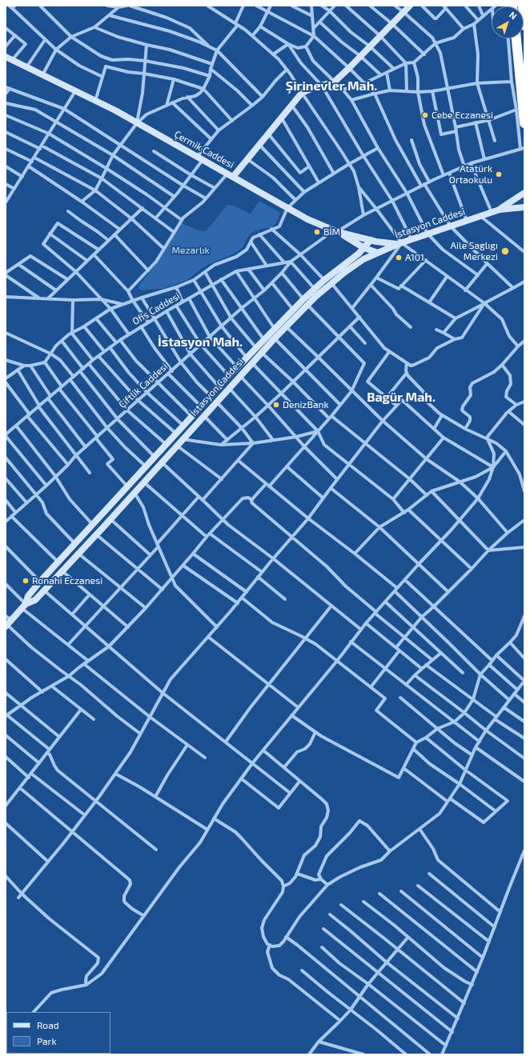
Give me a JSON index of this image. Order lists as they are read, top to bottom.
{
  "streets": {
    "main road": ["Çermik Caddesi", "İstasyon Caddesi"],
    "street": ["Ofis Caddesi", "Çiftlik Caddesi"]
  },
  "crossings": [
    ["Çermik Caddesi", "İstasyon Caddesi"],
    ["Çermik Caddesi", "Ofis Caddesi"],
    ["Ofis Caddesi", "Çiftlik Caddesi"]
  ],
  "districts": ["Şirinevler Mah.", "İstasyon Mah.", "Bagür Mah."],
  "parks": ["Mezarlık"],
  "places": [
    "Cebe Eczanesi",
    "Atatürk Ortaokulu",
    "BİM",
    "Aile Saglıgı Merkezi",
    "A101",
    "DenizBank",
    "Ronahi Eczanesi"
  ],
  "legend": ["Road", "Park"],
  "north": "top right"
}
